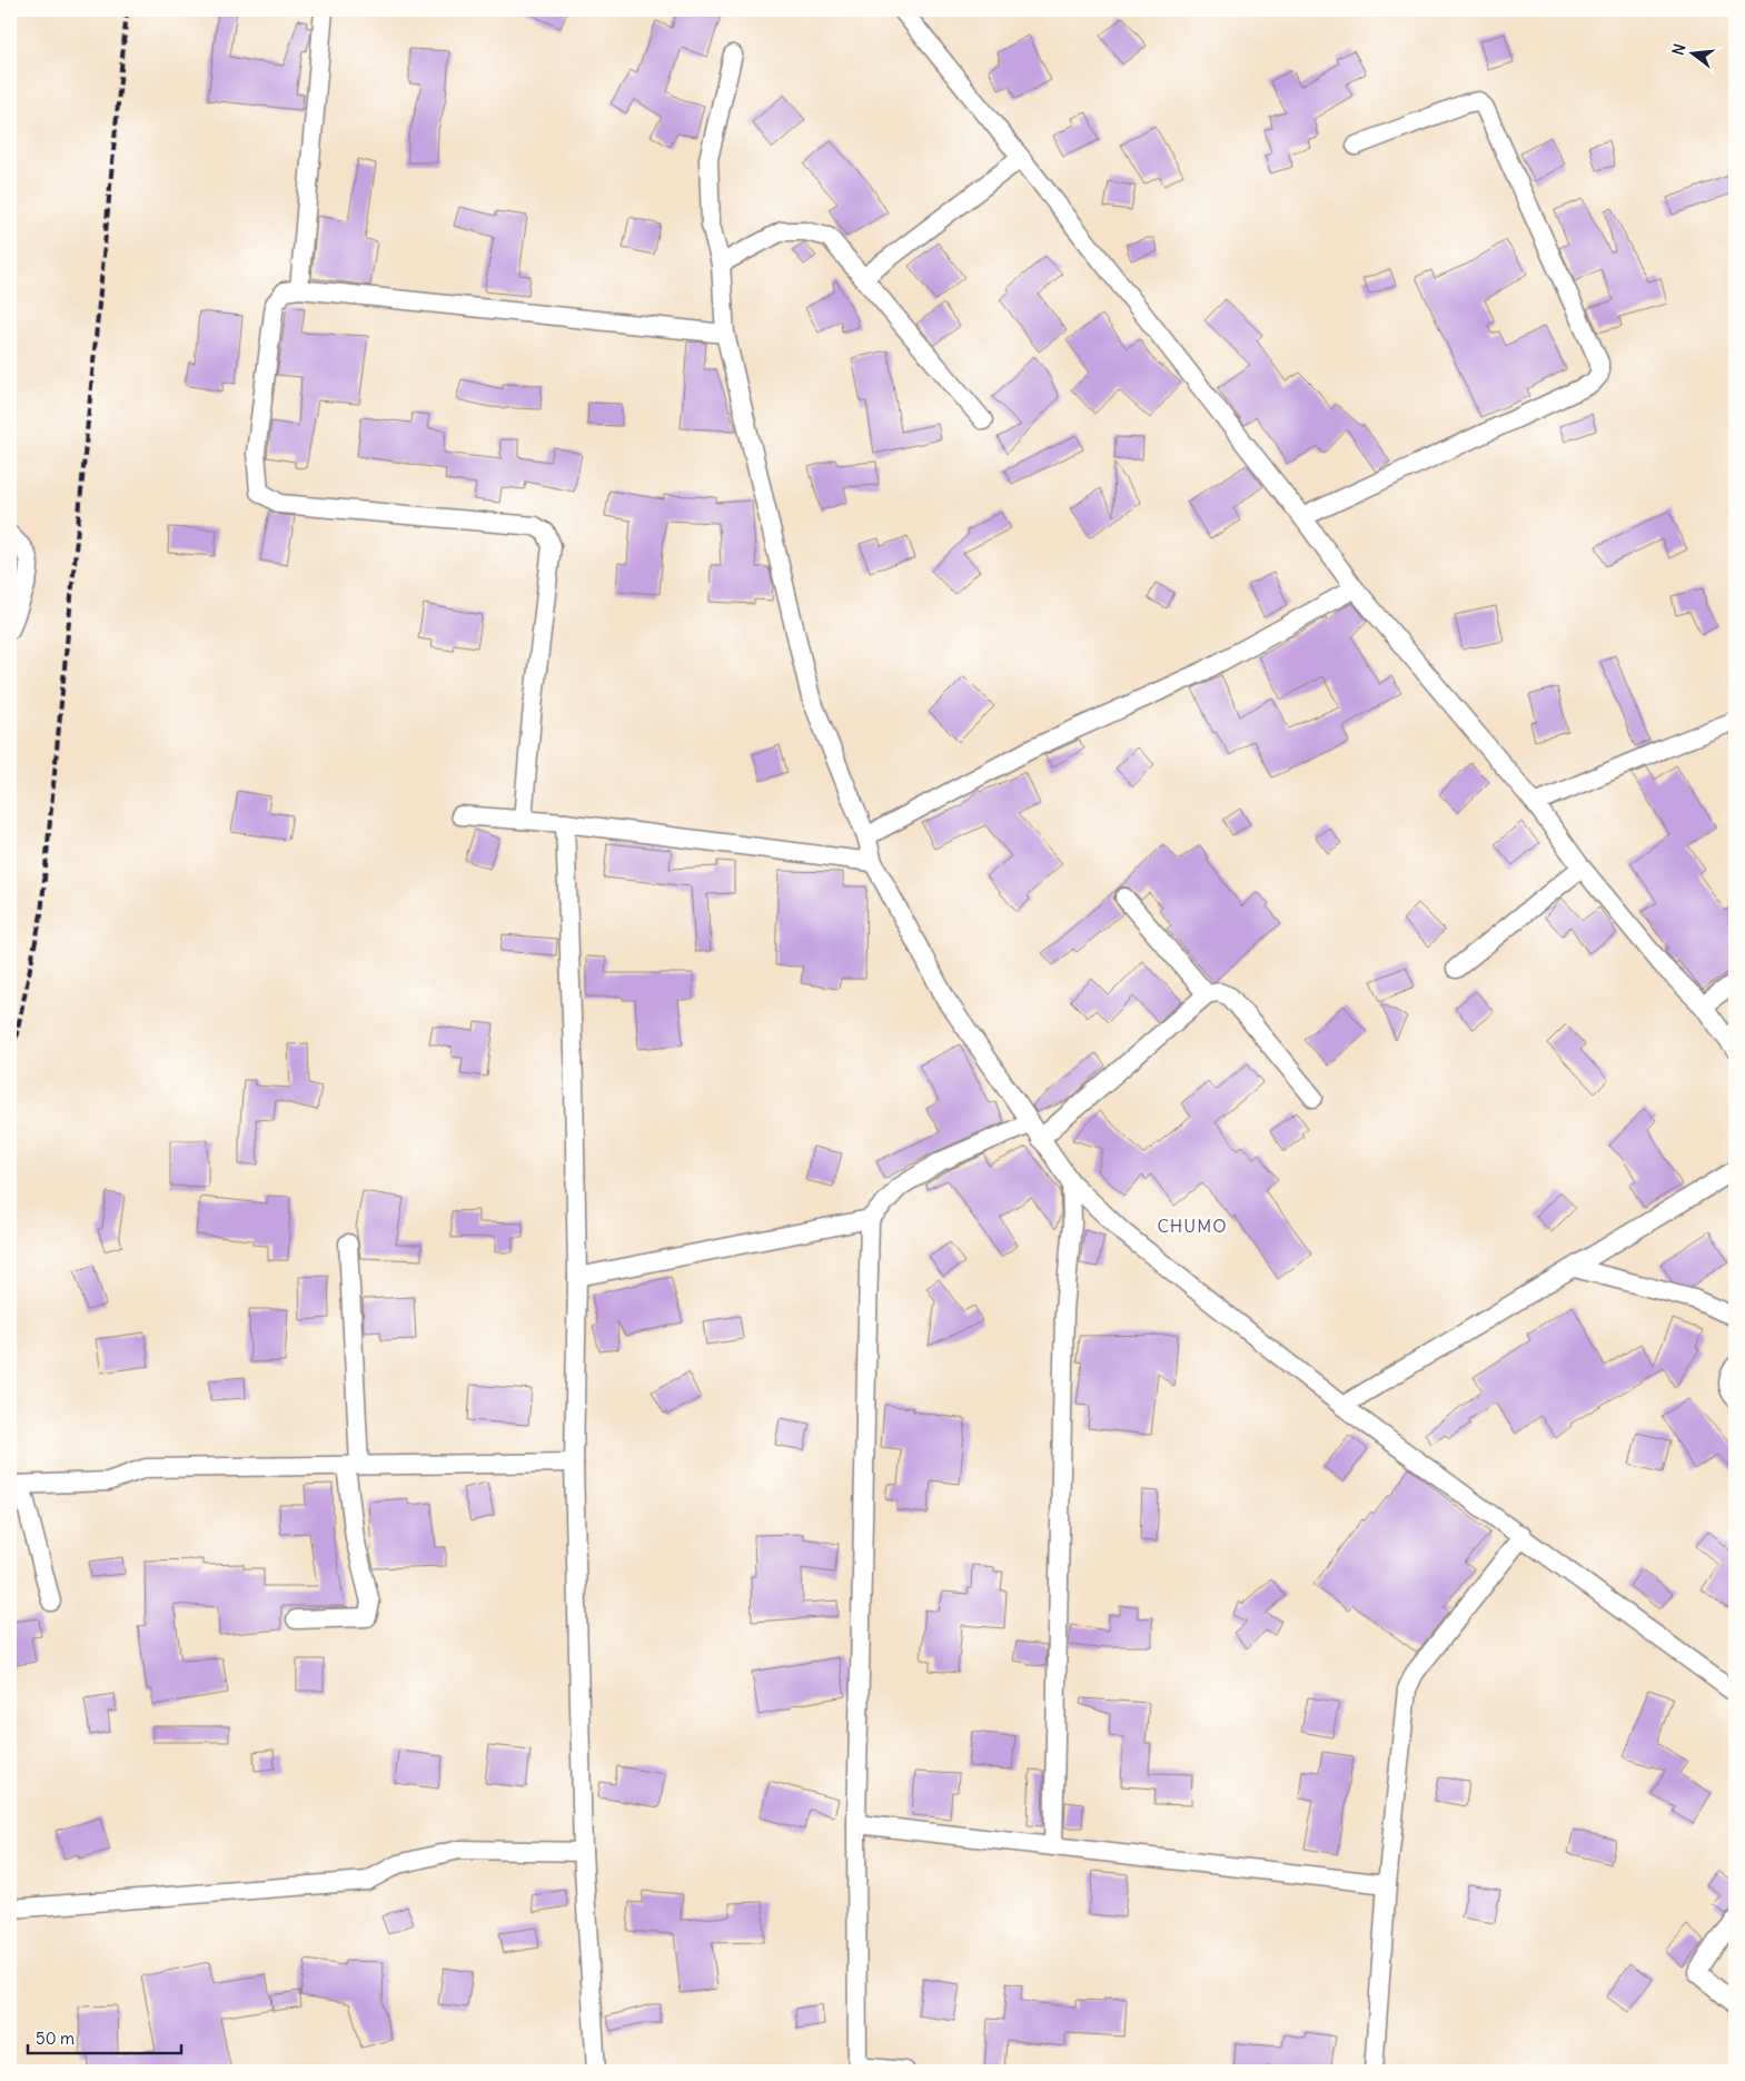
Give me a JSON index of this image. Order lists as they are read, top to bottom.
{
  "districts": ["CHUMO"],
  "scale_bar": "50 m",
  "north": "left"
}
